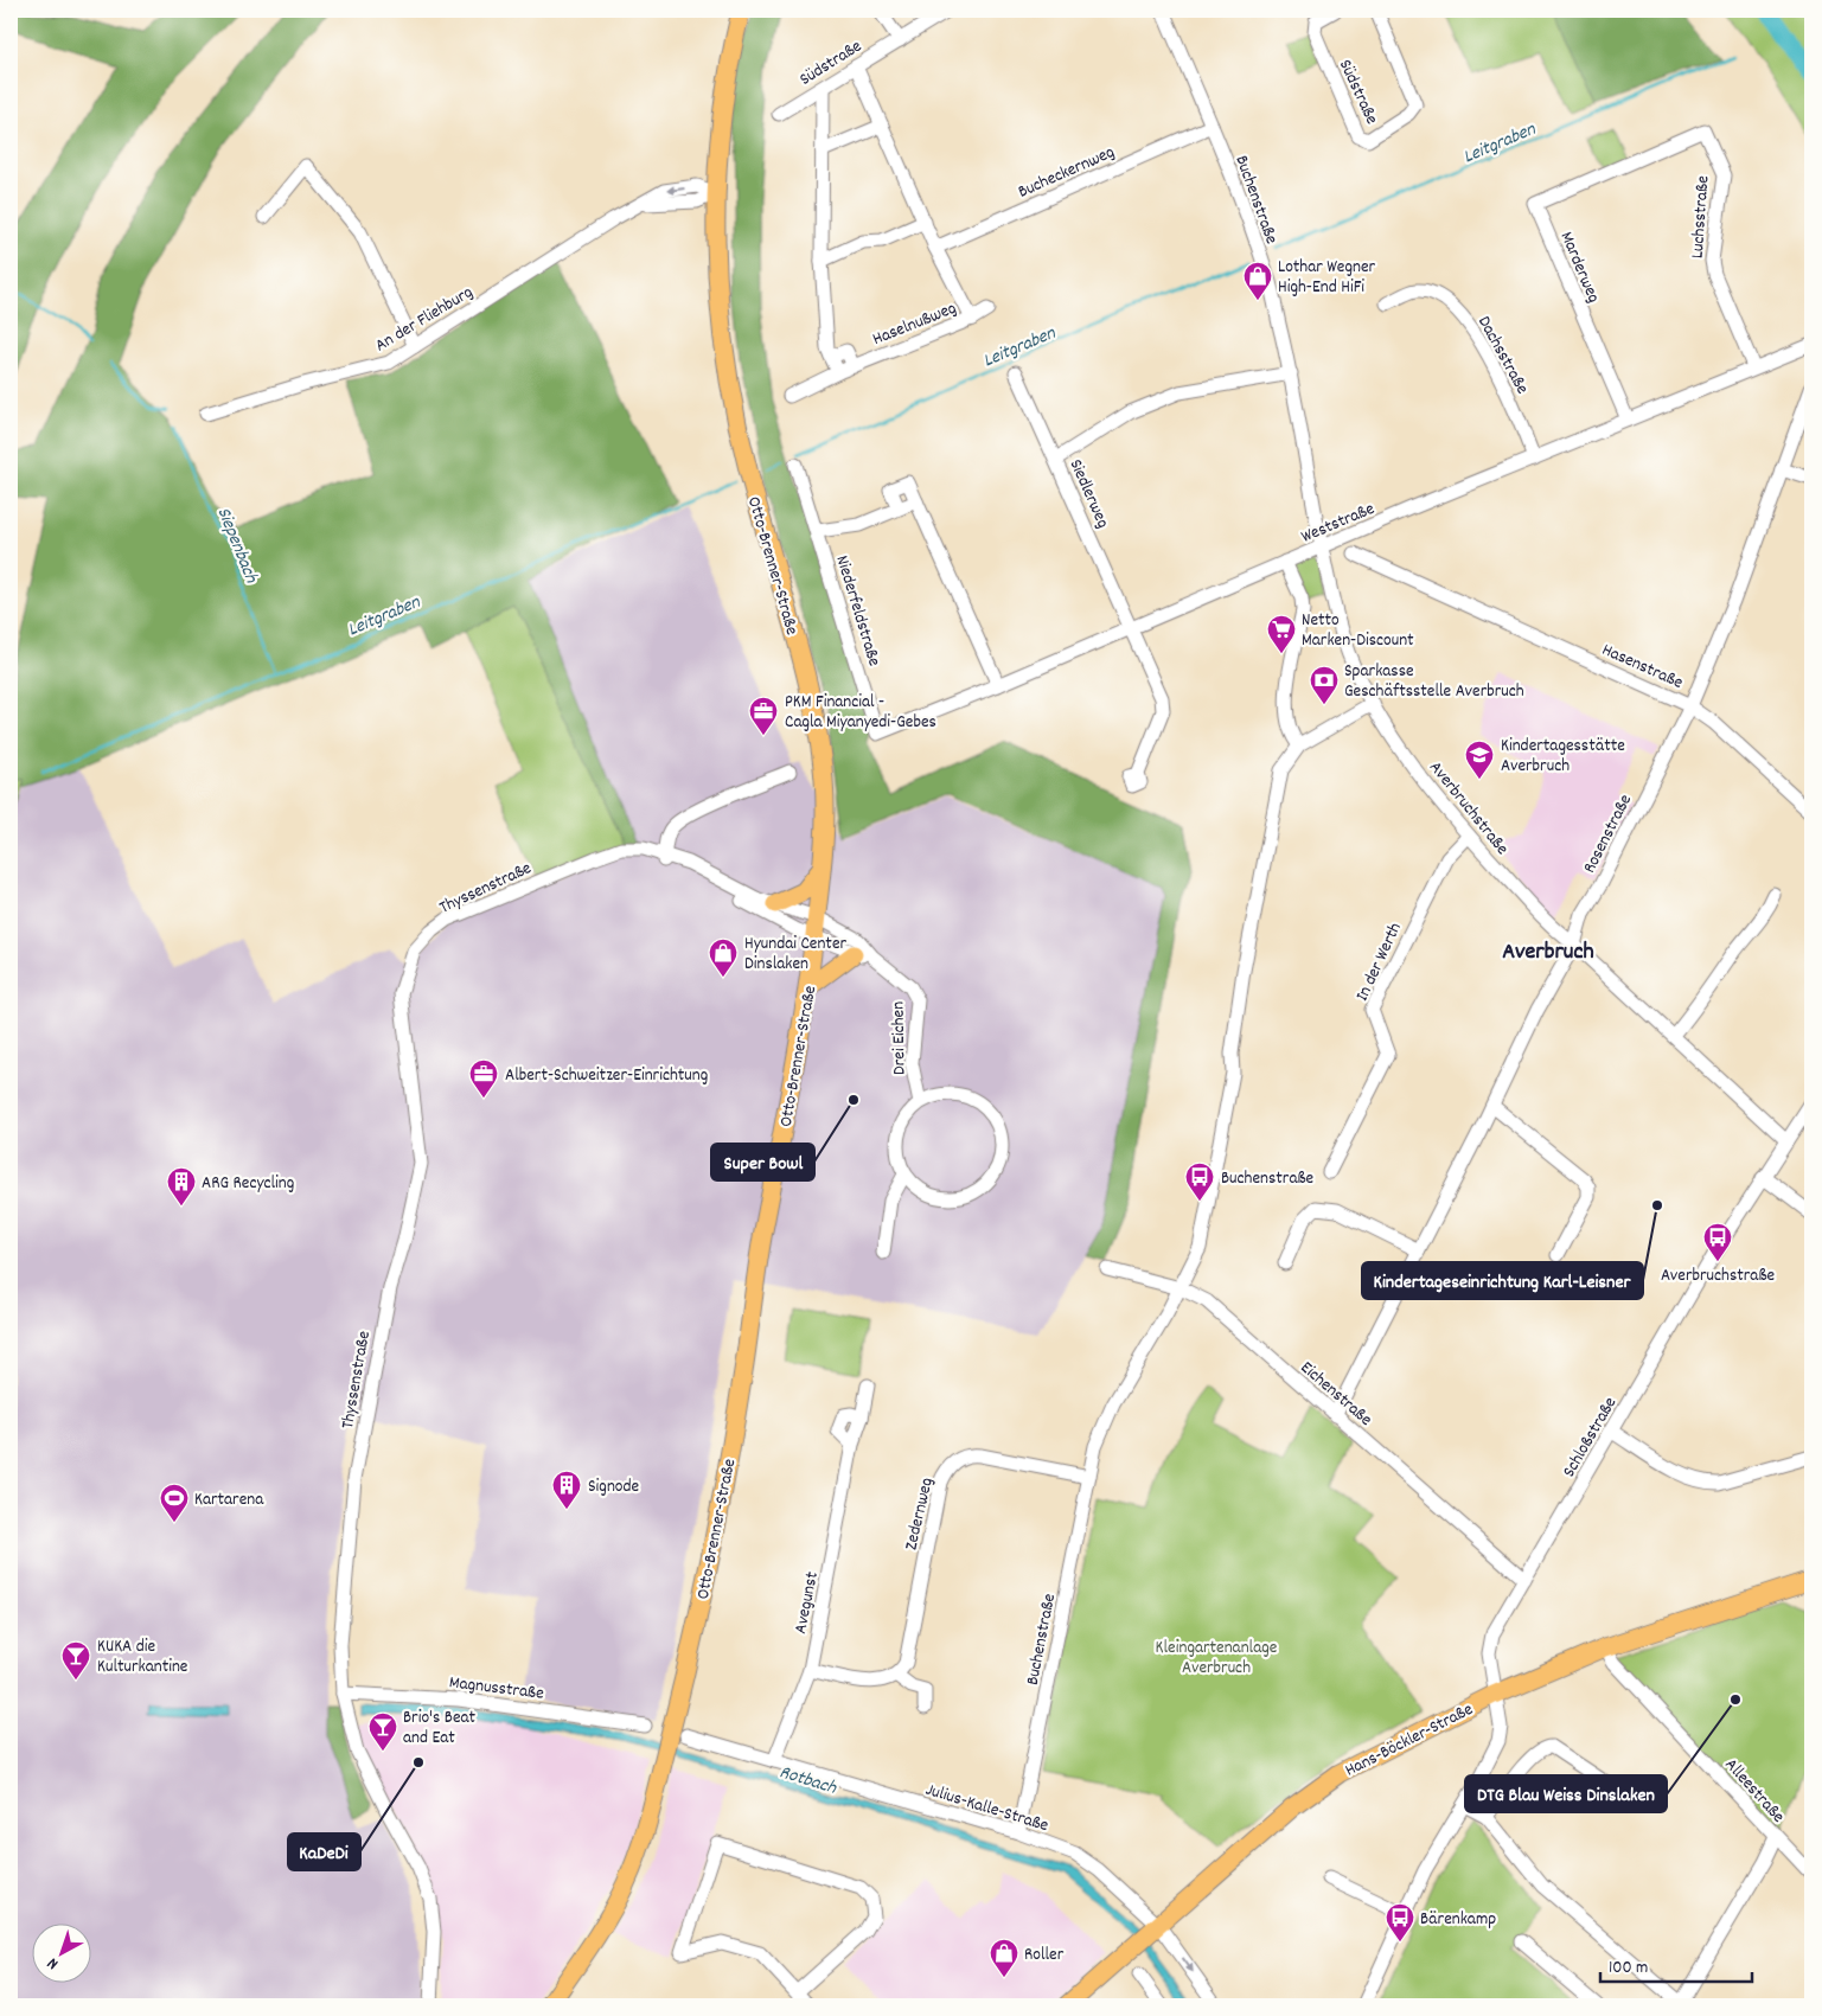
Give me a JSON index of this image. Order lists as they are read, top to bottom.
{
  "streets": {
    "main road": ["Otto-Brenner-Straße", "Hans-Böckler-Straße"],
    "street": [
      "Südstraße",
      "Bucheckernweg",
      "Buchenstraße",
      "Luchsstraße",
      "Marderweg",
      "An der Fliehburg",
      "Haselnußweg",
      "Dachsstraße",
      "Siedlerweg",
      "Weststraße",
      "Niederfeldstraße",
      "Hasenstraße",
      "Averbruchstraße",
      "Rosenstraße",
      "Thyssenstraße",
      "In der Werth",
      "Drei Eichen",
      "Eichenstraße",
      "Schloßstraße",
      "Zedernweg",
      "Avegunst",
      "Magnusstraße",
      "Alleestraße",
      "Julius-Kalle-Straße"
    ]
  },
  "crossings": [
    ["Bucheckernweg", "Buchenstraße"],
    ["Buchenstraße", "Weststraße"],
    ["Buchenstraße", "Averbruchstraße"],
    ["Buchenstraße", "Eichenstraße"],
    ["Buchenstraße", "Zedernweg"],
    ["Buchenstraße", "Julius-Kalle-Straße"],
    ["Luchsstraße", "Marderweg"],
    ["Luchsstraße", "Weststraße"],
    ["Marderweg", "Weststraße"],
    ["An der Fliehburg", "Otto-Brenner-Straße"],
    ["Dachsstraße", "Weststraße"],
    ["Siedlerweg", "Weststraße"],
    ["Weststraße", "Niederfeldstraße"],
    ["Weststraße", "Averbruchstraße"],
    ["Otto-Brenner-Straße", "Thyssenstraße"],
    ["Otto-Brenner-Straße", "Drei Eichen"],
    ["Hasenstraße", "Rosenstraße"],
    ["Averbruchstraße", "Rosenstraße"],
    ["Averbruchstraße", "In der Werth"],
    ["Averbruchstraße", "Schloßstraße"],
    ["Rosenstraße", "Eichenstraße"],
    ["Thyssenstraße", "Drei Eichen"],
    ["Thyssenstraße", "Magnusstraße"],
    ["Eichenstraße", "Schloßstraße"],
    ["Schloßstraße", "Hans-Böckler-Straße"],
    ["Avegunst", "Julius-Kalle-Straße"],
    ["Hans-Böckler-Straße", "Alleestraße"],
    ["Hans-Böckler-Straße", "Julius-Kalle-Straße"]
  ],
  "districts": ["Averbruch"],
  "water": ["Leitgraben", "Siepenbach", "Rotbach"],
  "parks": ["Kleingartenanlage Averbruch"],
  "places": {
    "shop": ["Lothar Wegner High-End HiFi", "Hyundai Center Dinslaken", "Roller"],
    "supermarket": ["Netto Marken-Discount"],
    "bank": ["Sparkasse Geschäftsstelle Averbruch"],
    "office": ["PKM Financial - Cagla Miyanyedi-Gebes", "Albert-Schweitzer-Einrichtung"],
    "school or university": ["Kindertagesstätte Averbruch"],
    "other": [
      "Super Bowl",
      "Kindertageseinrichtung Karl-Leisner",
      "DTG Blau Weiss Dinslaken",
      "KaDeDi"
    ],
    "bus stop": ["Buchenstraße", "Averbruchstraße", "Bärenkamp"],
    "building": ["ARG Recycling", "Signode"],
    "sports": ["Kartarena"],
    "bar": ["KUKA die Kulturkantine", "Brio's Beat and Eat"]
  },
  "scale_bar": "100 m",
  "north": "bottom left"
}
